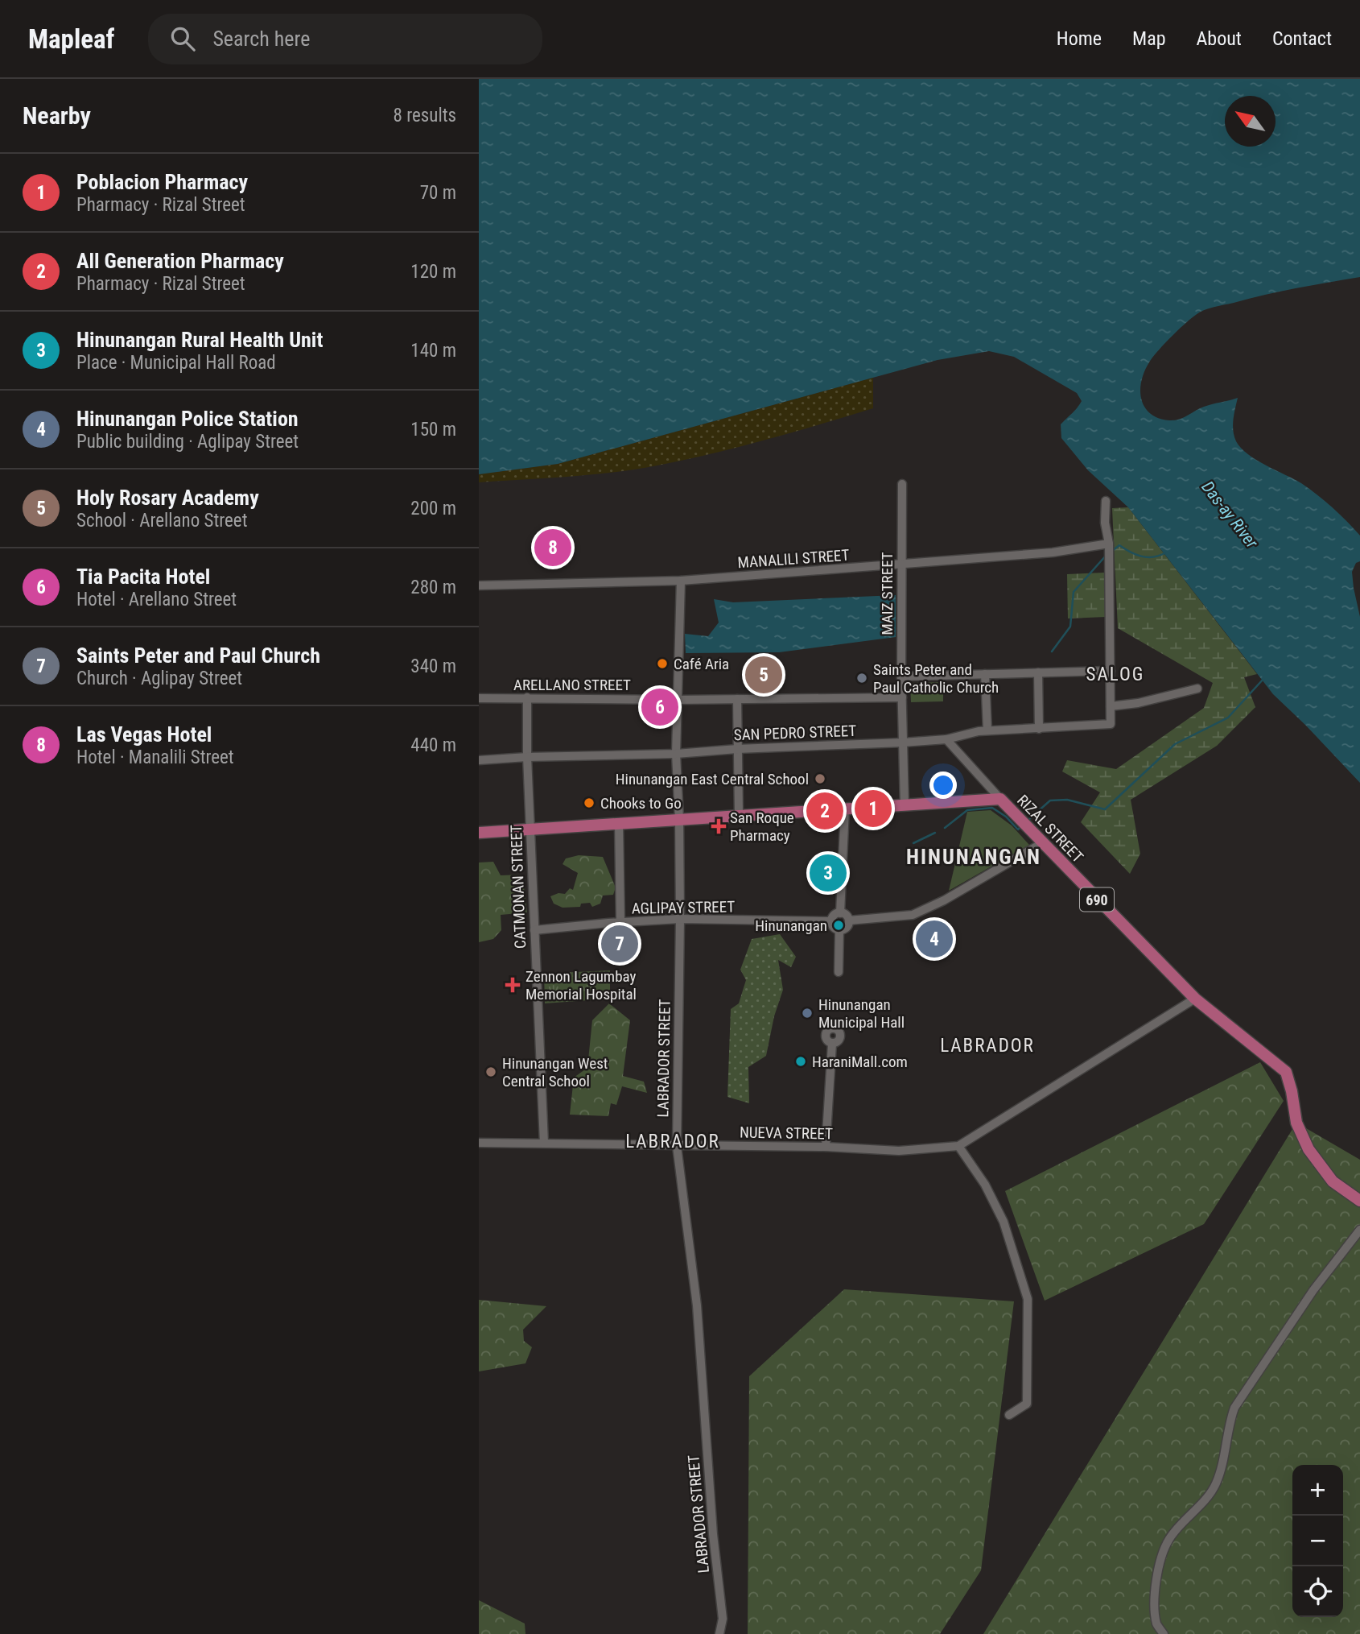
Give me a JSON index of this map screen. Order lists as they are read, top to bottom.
{
  "streets": {
    "main road": ["RIZAL STREET", "690"],
    "street": [
      "MANALILI STREET",
      "MAIZ STREET",
      "ARELLANO STREET",
      "SAN PEDRO STREET",
      "CATMONAN STREET",
      "AGLIPAY STREET",
      "LABRADOR STREET",
      "NUEVA STREET"
    ]
  },
  "crossings": [
    ["MANALILI STREET", "MAIZ STREET"],
    ["MANALILI STREET", "LABRADOR STREET"],
    ["MAIZ STREET", "ARELLANO STREET"],
    ["MAIZ STREET", "SAN PEDRO STREET"],
    ["MAIZ STREET", "RIZAL STREET"],
    ["ARELLANO STREET", "CATMONAN STREET"],
    ["ARELLANO STREET", "LABRADOR STREET"],
    ["SAN PEDRO STREET", "CATMONAN STREET"],
    ["SAN PEDRO STREET", "LABRADOR STREET"],
    ["RIZAL STREET", "CATMONAN STREET"],
    ["RIZAL STREET", "690"],
    ["RIZAL STREET", "LABRADOR STREET"],
    ["CATMONAN STREET", "AGLIPAY STREET"],
    ["CATMONAN STREET", "NUEVA STREET"],
    ["AGLIPAY STREET", "LABRADOR STREET"],
    ["LABRADOR STREET", "NUEVA STREET"]
  ],
  "districts": [
    "SALOG",
    "HINUNANGAN",
    "LABRADOR",
    "LABRADOR"
  ],
  "water": ["Das-ay River"],
  "places": {
    "other": [
      "Café Aria",
      "Saints Peter and Paul Catholic Church",
      "Hinunangan East Central School",
      "Chooks to Go",
      "Hinunangan",
      "Hinunangan Municipal Hall",
      "HaraniMall.com",
      "Hinunangan West Central School"
    ],
    "health": ["San Roque Pharmacy", "Zennon Lagumbay Memorial Hospital"]
  },
  "north": "top left",
  "page": {
    "header": "Mapleaf",
    "search": "Search here",
    "nav": [
      "Home",
      "Map",
      "About",
      "Contact"
    ],
    "heading": ["Nearby", "8 results"],
    "list": [
      {
        "mark": "1",
        "name": "Poblacion Pharmacy",
        "note": "Pharmacy · Rizal Street",
        "value": "70 m"
      },
      {
        "mark": "2",
        "name": "All Generation Pharmacy",
        "note": "Pharmacy · Rizal Street",
        "value": "120 m"
      },
      {
        "mark": "3",
        "name": "Hinunangan Rural Health Unit",
        "note": "Place · Municipal Hall Road",
        "value": "140 m"
      },
      {
        "mark": "4",
        "name": "Hinunangan Police Station",
        "note": "Public building · Aglipay Street",
        "value": "150 m"
      },
      {
        "mark": "5",
        "name": "Holy Rosary Academy",
        "note": "School · Arellano Street",
        "value": "200 m"
      },
      {
        "mark": "6",
        "name": "Tia Pacita Hotel",
        "note": "Hotel · Arellano Street",
        "value": "280 m"
      },
      {
        "mark": "7",
        "name": "Saints Peter and Paul Church",
        "note": "Church · Aglipay Street",
        "value": "340 m"
      },
      {
        "mark": "8",
        "name": "Las Vegas Hotel",
        "note": "Hotel · Manalili Street",
        "value": "440 m"
      }
    ],
    "pins": [
      "8",
      "5",
      "6",
      "1",
      "2",
      "3",
      "4",
      "7"
    ],
    "map_buttons": ["+", "−"]
  }
}
